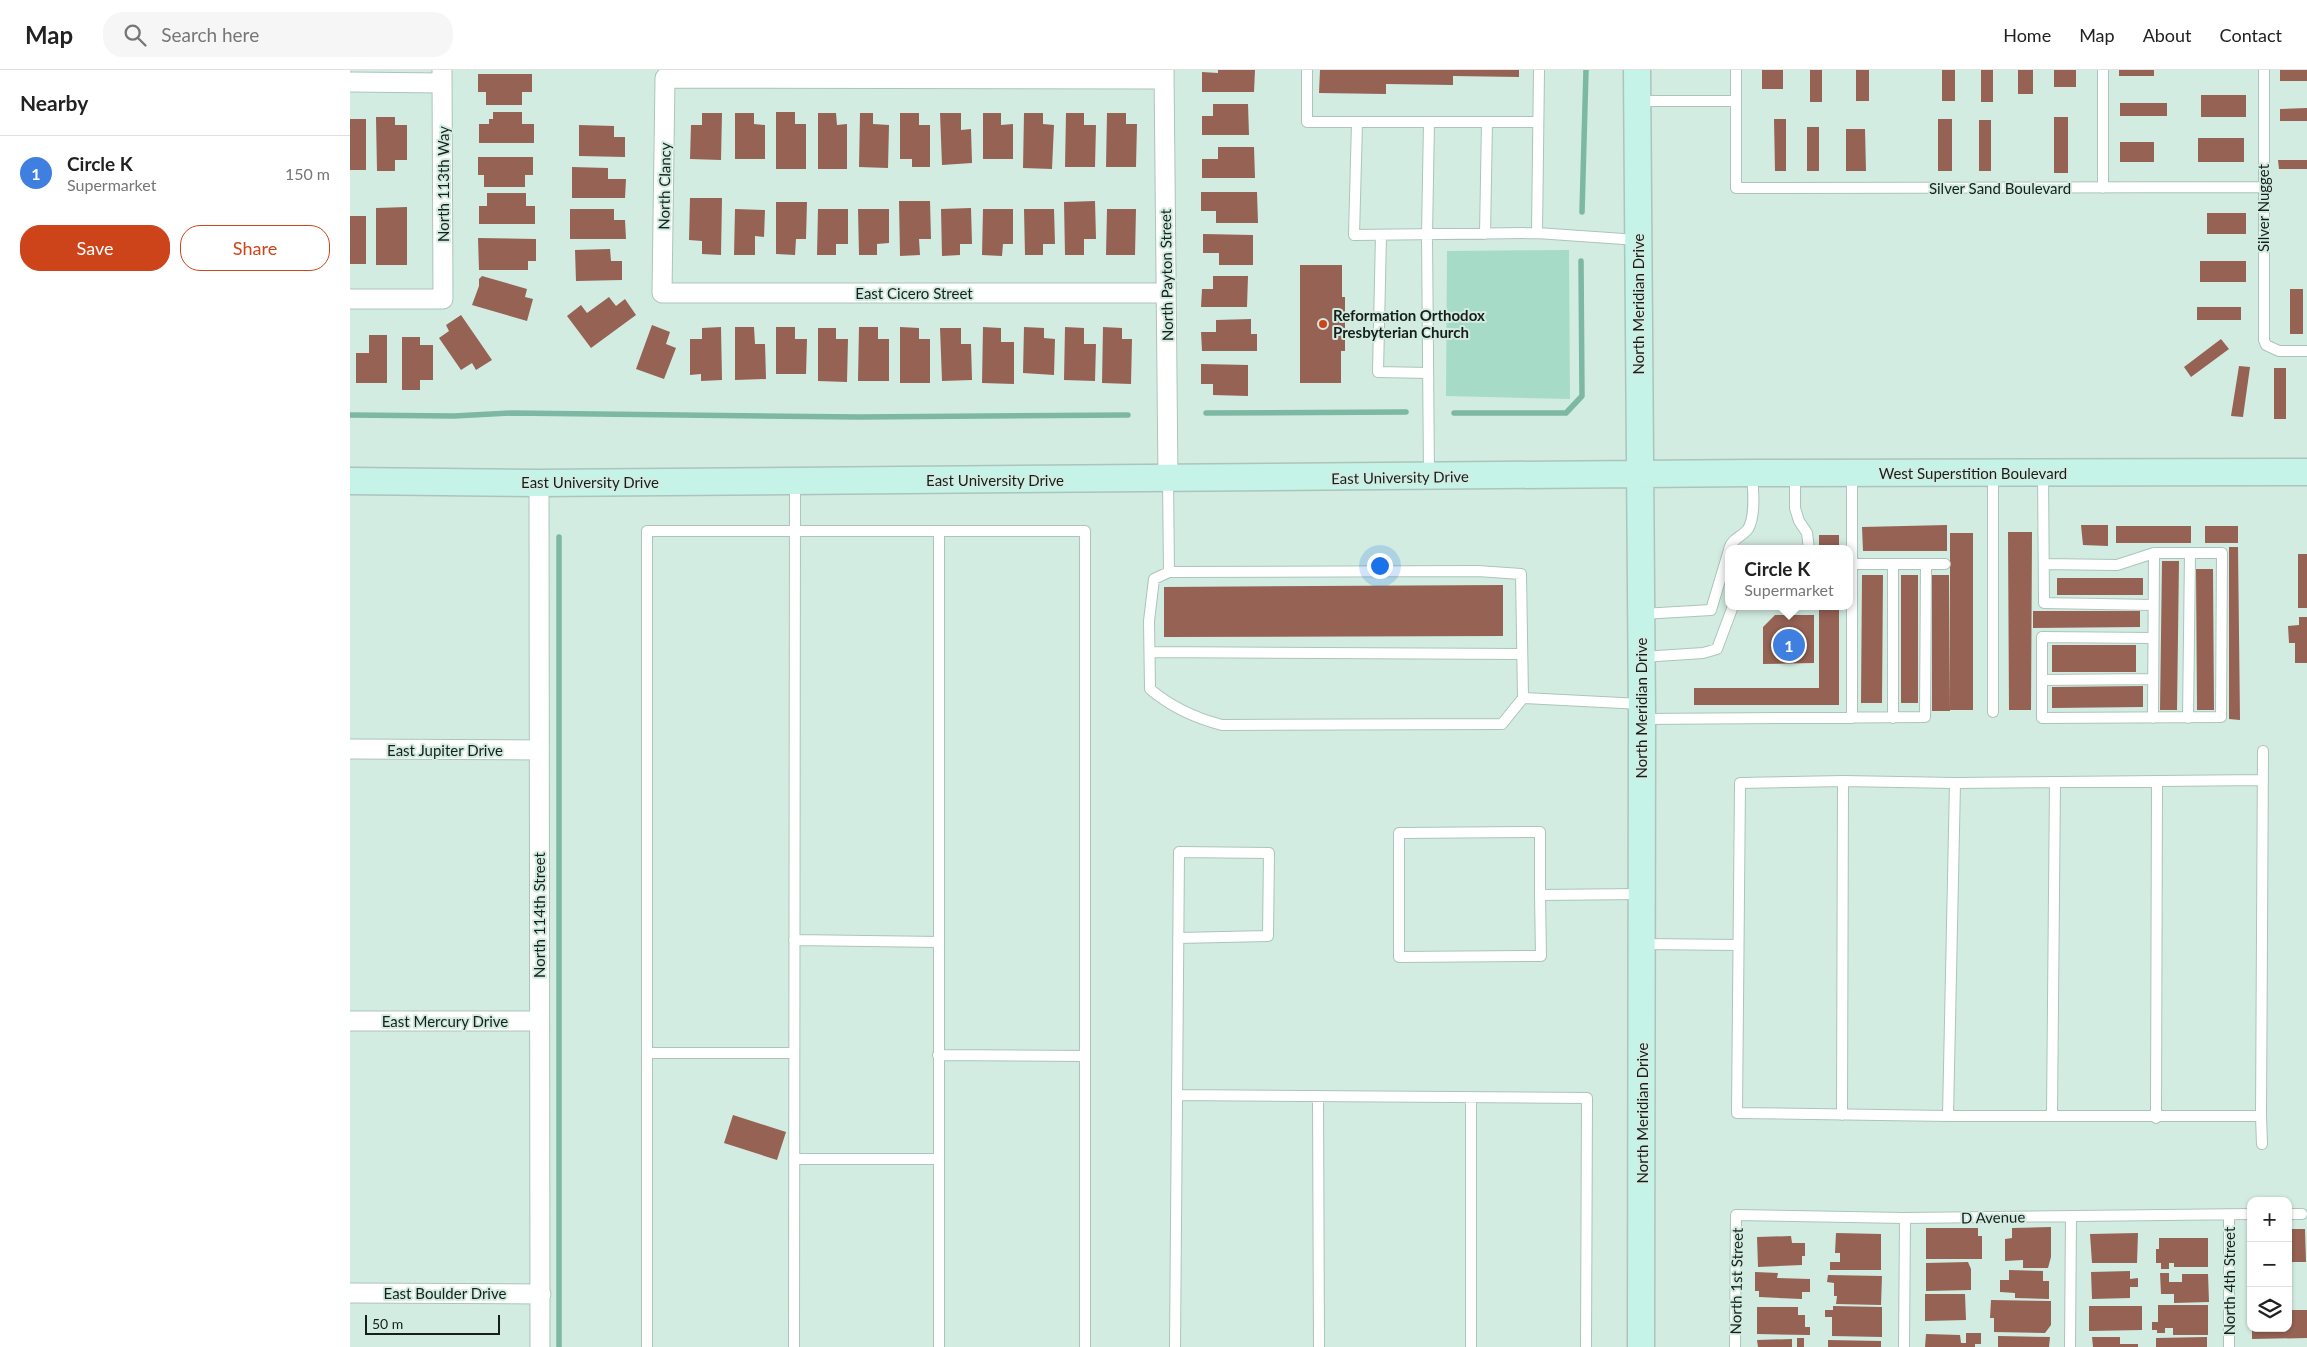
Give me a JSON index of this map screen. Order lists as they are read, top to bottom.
{
  "streets": {
    "main road": ["North Meridian Drive", "West Superstition Boulevard", "East University Drive"],
    "street": [
      "North 113th Way",
      "North Clancy",
      "North Payton Street",
      "East Cicero Street",
      "East Jupiter Drive",
      "North 114th Street",
      "East Mercury Drive",
      "East Boulder Drive"
    ],
    "lane": [
      "Silver Sand Boulevard",
      "Silver Nugget",
      "D Avenue",
      "North 1st Street",
      "North 4th Street"
    ]
  },
  "crossings": [
    ["North Clancy", "North Payton Street"],
    ["North Clancy", "East Cicero Street"],
    ["Silver Sand Boulevard", "Silver Nugget"],
    ["North Payton Street", "East Cicero Street"],
    ["North Payton Street", "East University Drive"],
    ["North Meridian Drive", "West Superstition Boulevard"],
    ["North Meridian Drive", "East University Drive"],
    ["West Superstition Boulevard", "East University Drive"],
    ["East University Drive", "North 114th Street"],
    ["East Jupiter Drive", "North 114th Street"],
    ["North 114th Street", "East Mercury Drive"],
    ["North 114th Street", "East Boulder Drive"],
    ["D Avenue", "North 1st Street"],
    ["D Avenue", "North 4th Street"]
  ],
  "places": ["Reformation Orthodox Presbyterian Church"],
  "scale_bar": "50 m",
  "page": {
    "header": "Map",
    "search": "Search here",
    "nav": [
      "Home",
      "Map",
      "About",
      "Contact"
    ],
    "heading": "Nearby",
    "list": [
      {
        "mark": "1",
        "name": "Circle K",
        "note": "Supermarket",
        "value": "150 m"
      }
    ],
    "buttons": ["Save", "Share"],
    "popup": ["Circle K", "Supermarket"],
    "pins": "1",
    "map_buttons": ["+", "−"],
    "scale": "50 m"
  }
}
